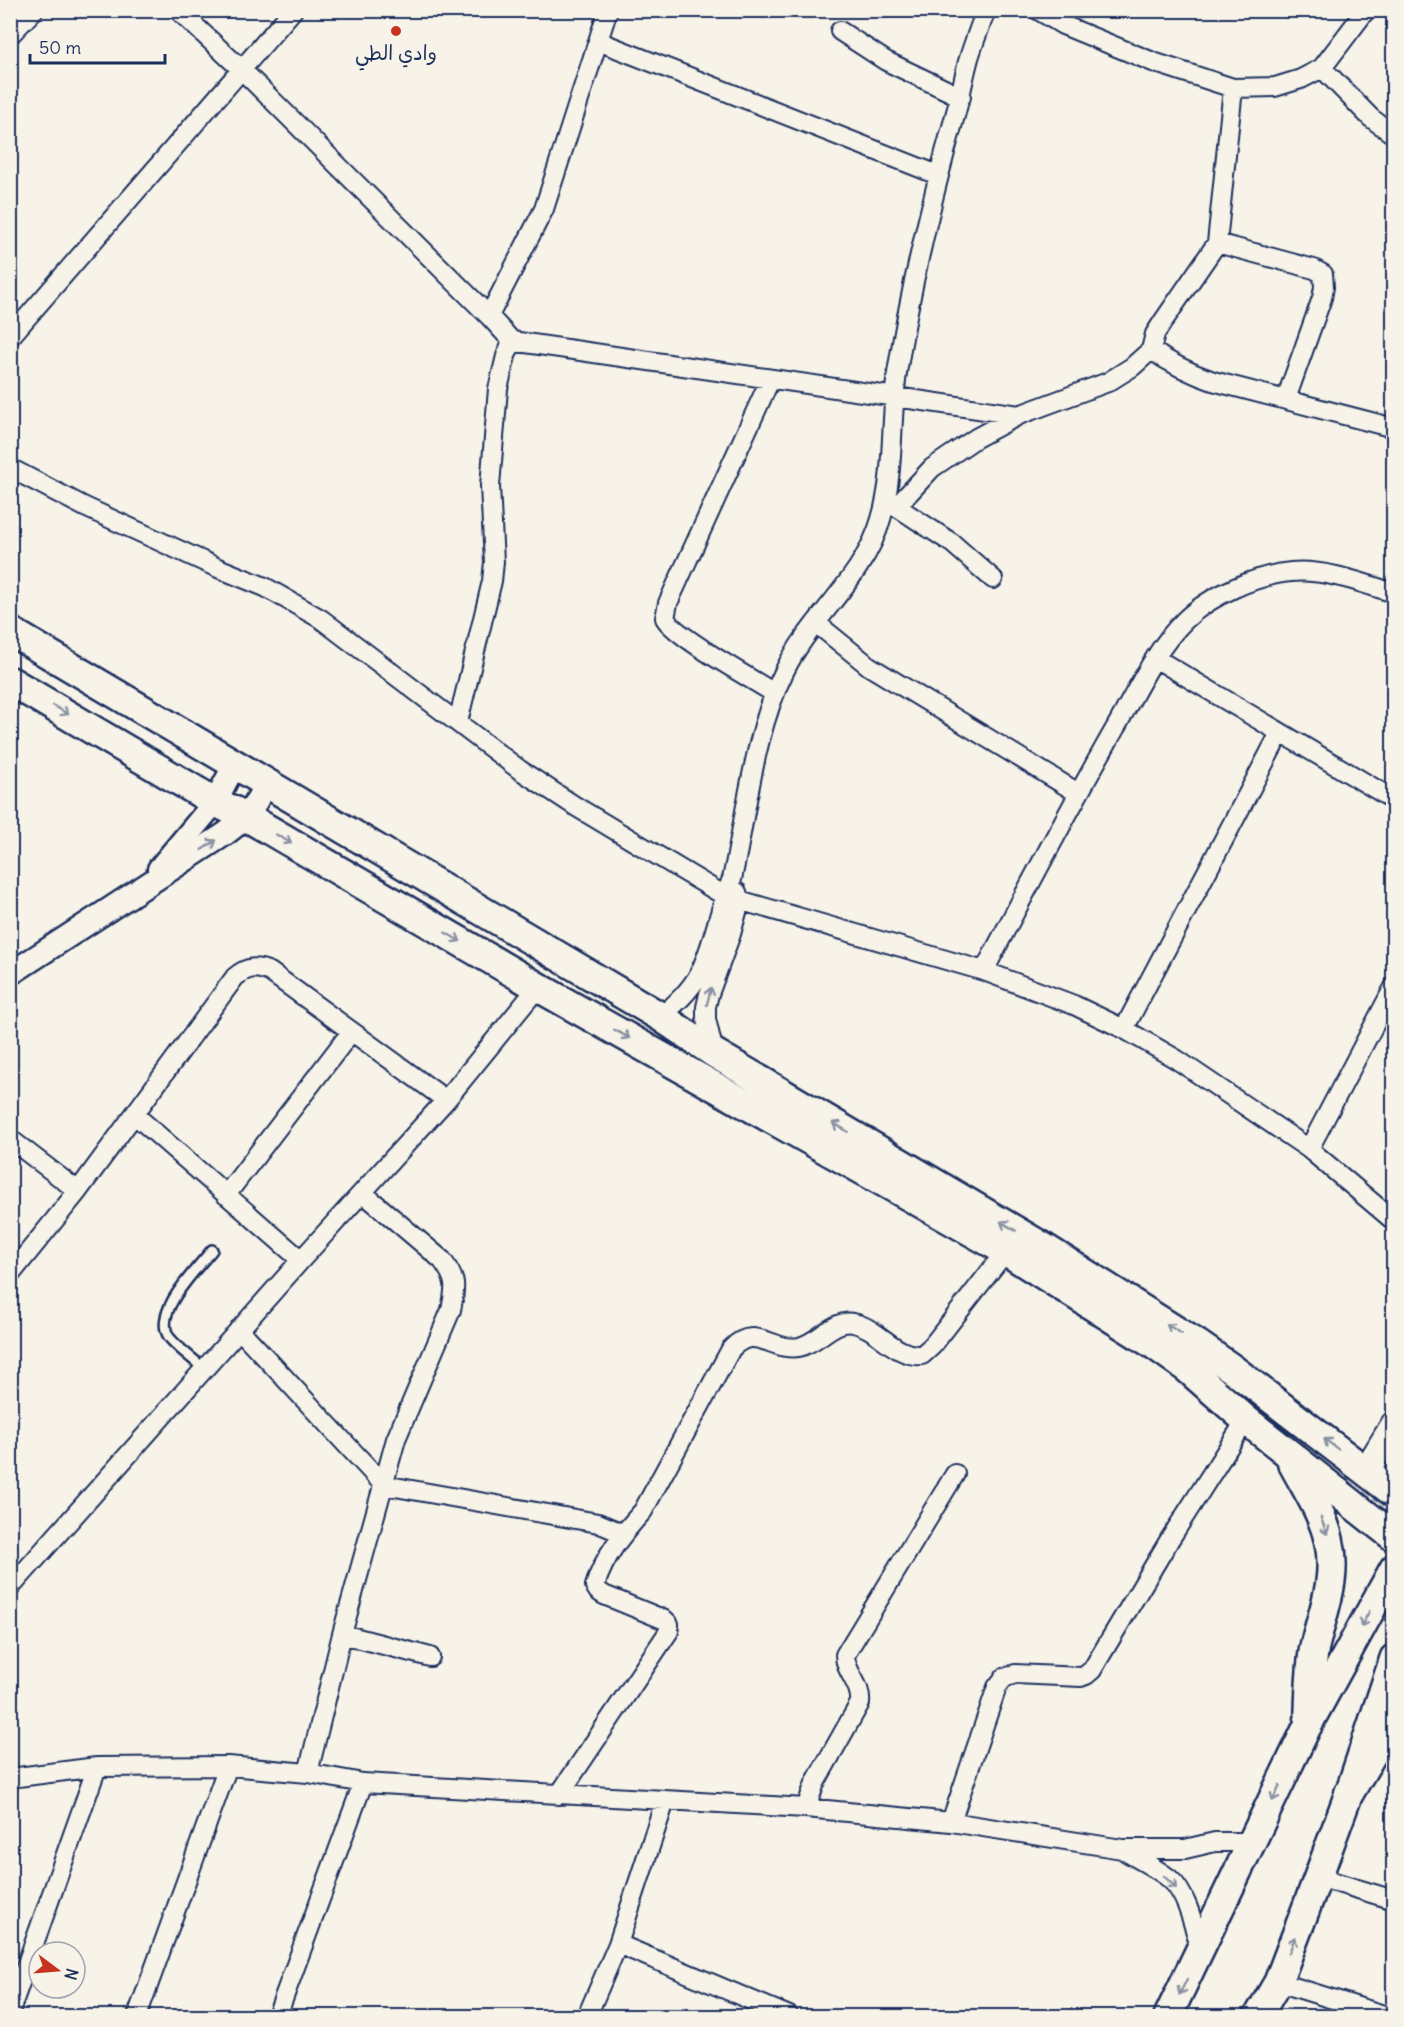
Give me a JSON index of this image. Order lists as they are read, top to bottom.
{
  "places": ["وادي الطي"],
  "scale_bar": "50 m",
  "north": "right"
}
